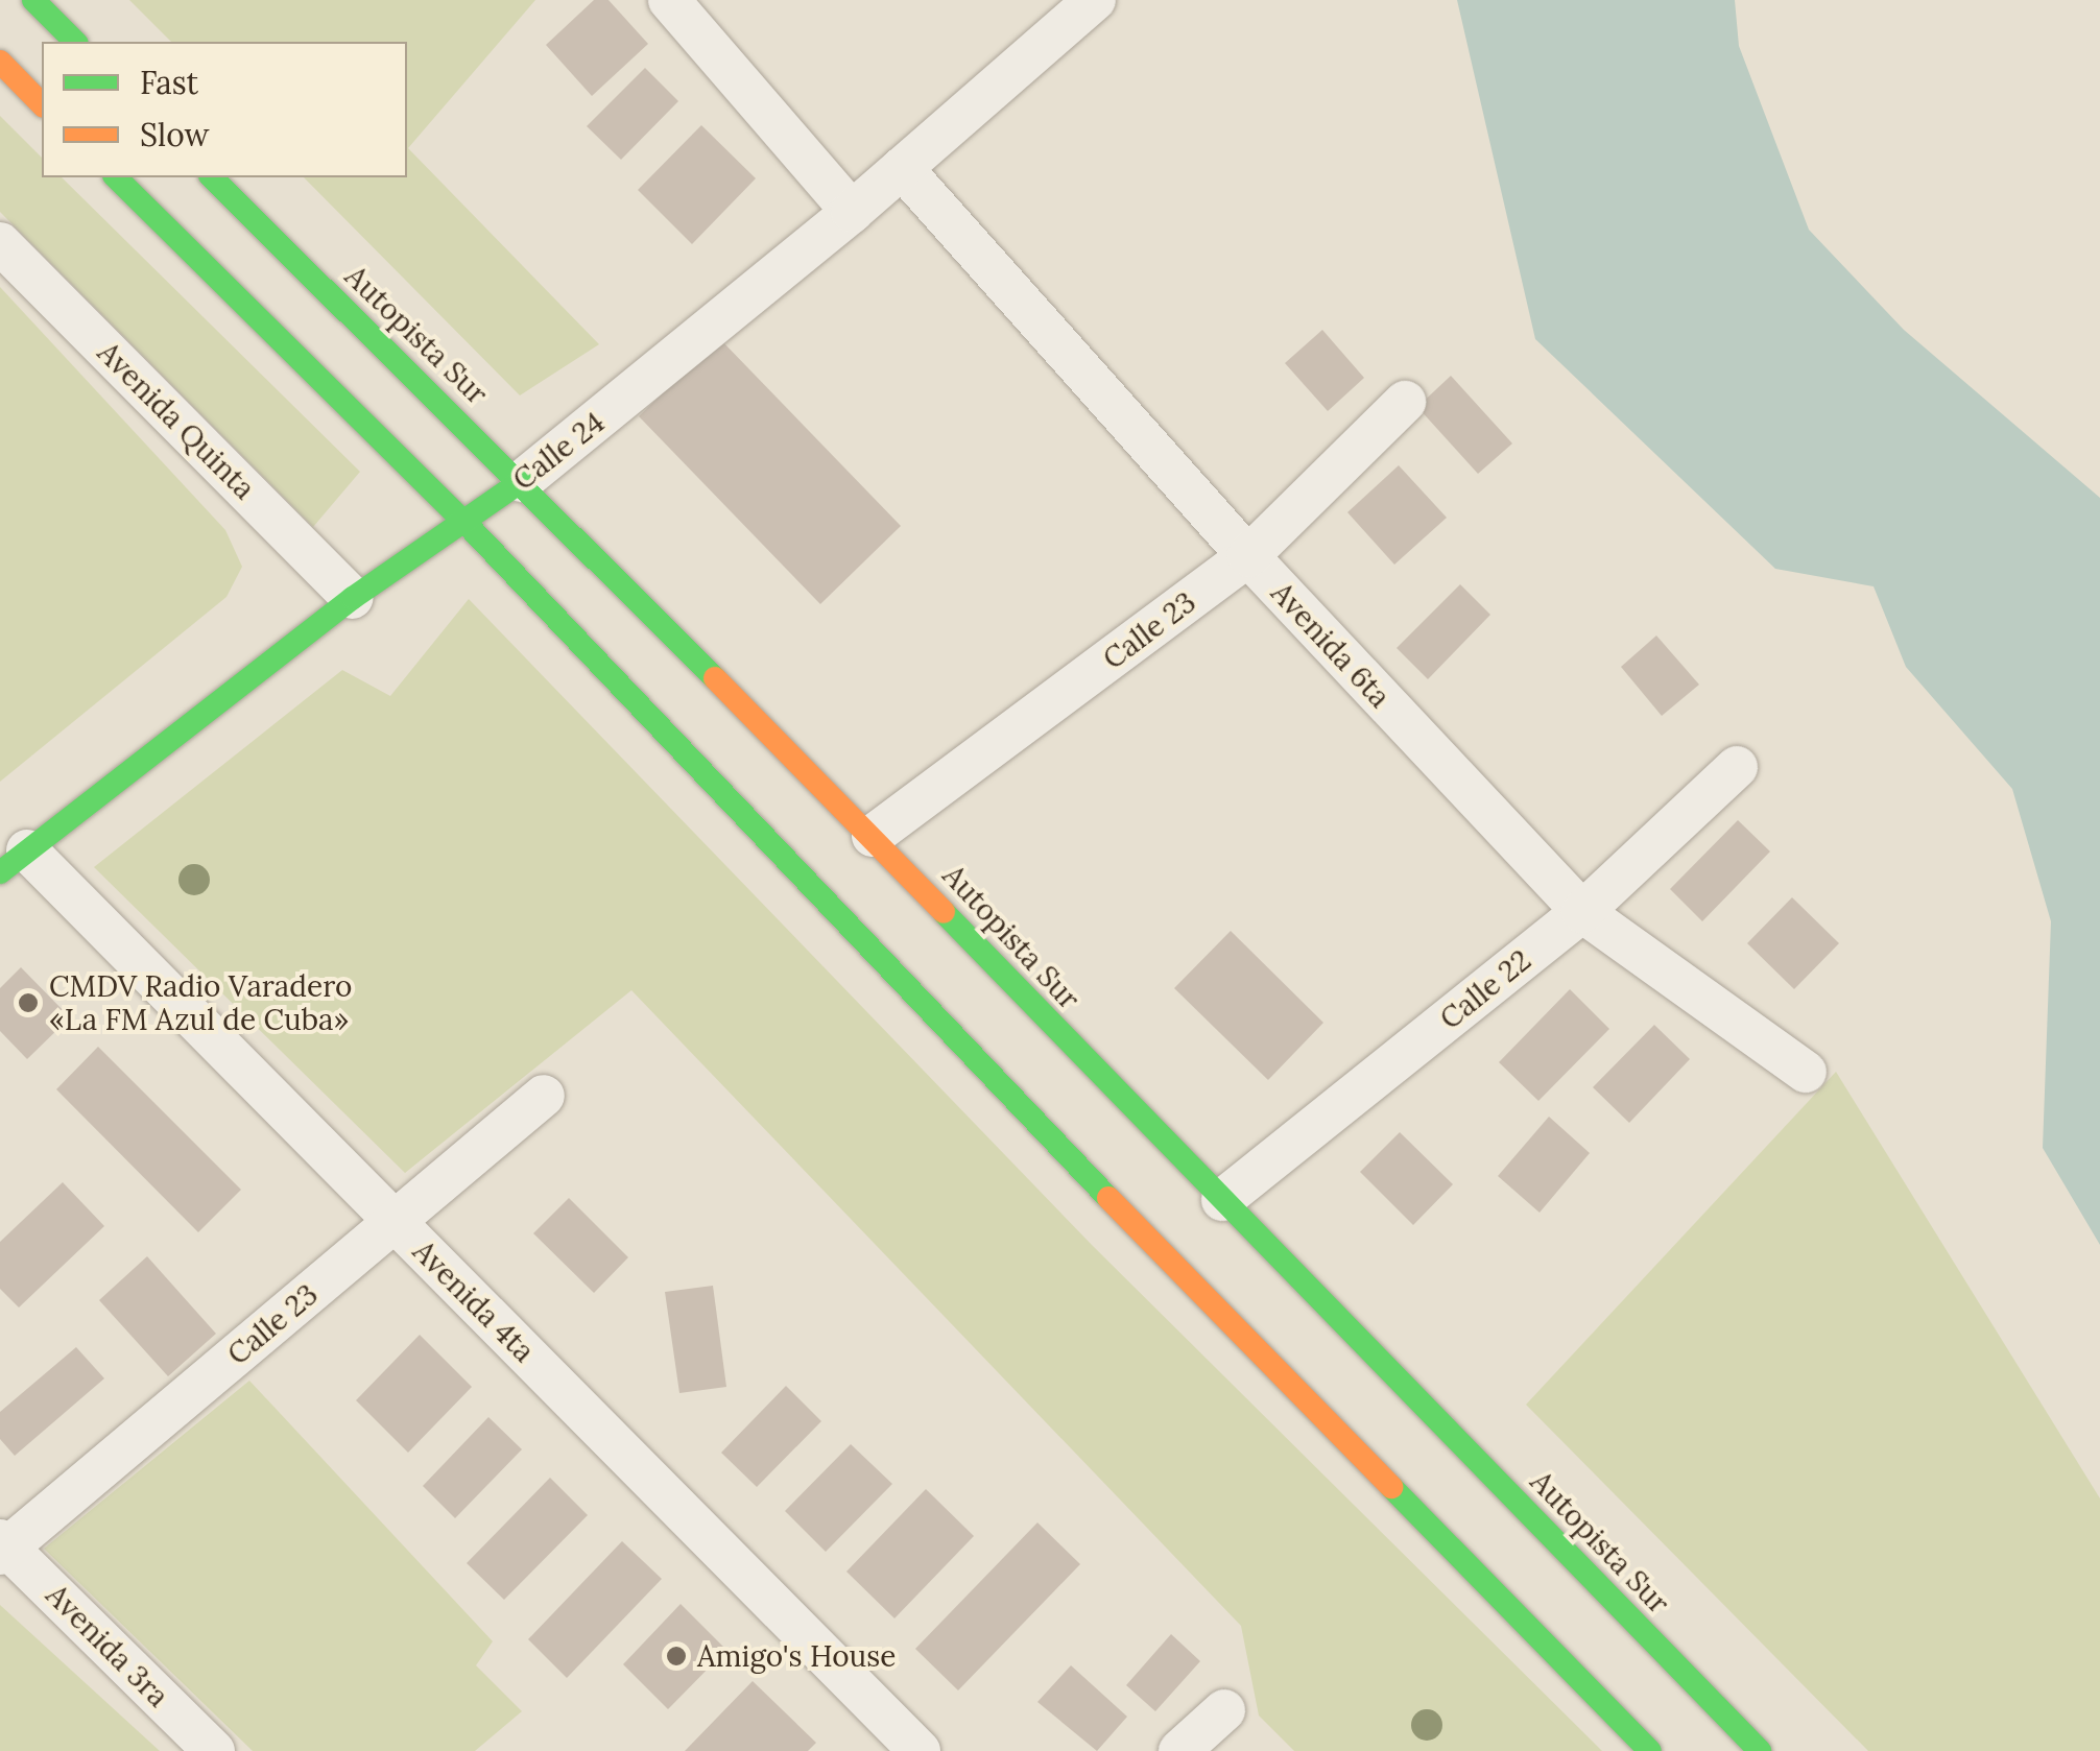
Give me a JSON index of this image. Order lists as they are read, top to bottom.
{
  "streets": {
    "main road": ["Autopista Sur", "Calle 24"],
    "street": [
      "Avenida Quinta",
      "Calle 23",
      "Avenida 6ta",
      "Calle 22",
      "Avenida 4ta",
      "Avenida 3ra"
    ]
  },
  "crossings": [
    ["Autopista Sur", "Calle 24"],
    ["Autopista Sur", "Calle 23"],
    ["Autopista Sur", "Calle 22"],
    ["Avenida Quinta", "Calle 24"],
    ["Calle 24", "Avenida 6ta"],
    ["Calle 24", "Avenida 4ta"],
    ["Calle 23", "Avenida 6ta"],
    ["Calle 23", "Avenida 4ta"],
    ["Calle 23", "Avenida 3ra"],
    ["Avenida 6ta", "Calle 22"]
  ],
  "places": ["CMDV Radio Varadero «La FM Azul de Cuba»", "Amigo's House"],
  "legend": ["Fast", "Slow"]
}
